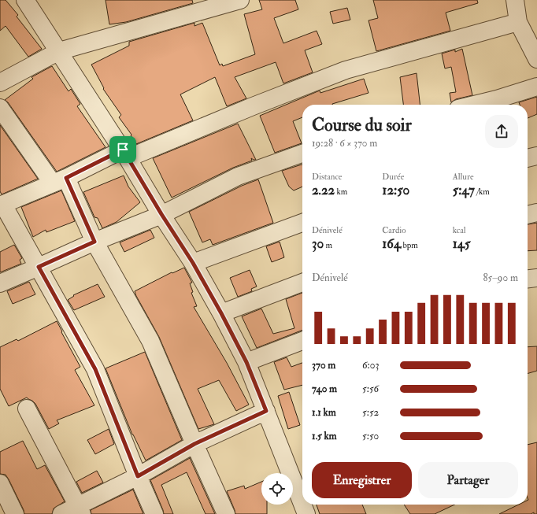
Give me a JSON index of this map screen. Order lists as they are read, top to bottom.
{
  "page": {
    "heading": ["Course du soir", "19:28 · 6 × 370 m"],
    "stats": [
      ["Distance", "2.22 km"],
      ["Durée", "12:50"],
      ["Allure", "5:47 /km"],
      ["Dénivelé", "30 m"],
      ["Cardio", "164 bpm"],
      ["kcal", "145"]
    ],
    "chart": ["Dénivelé", "85–90 m"],
    "list": [
      {
        "name": "370 m",
        "note": "6:03"
      },
      {
        "name": "740 m",
        "note": "5:56"
      },
      {
        "name": "1.1 km",
        "note": "5:52"
      },
      {
        "name": "1.5 km",
        "note": "5:50"
      }
    ],
    "buttons": ["Enregistrer", "Partager"]
  }
}
